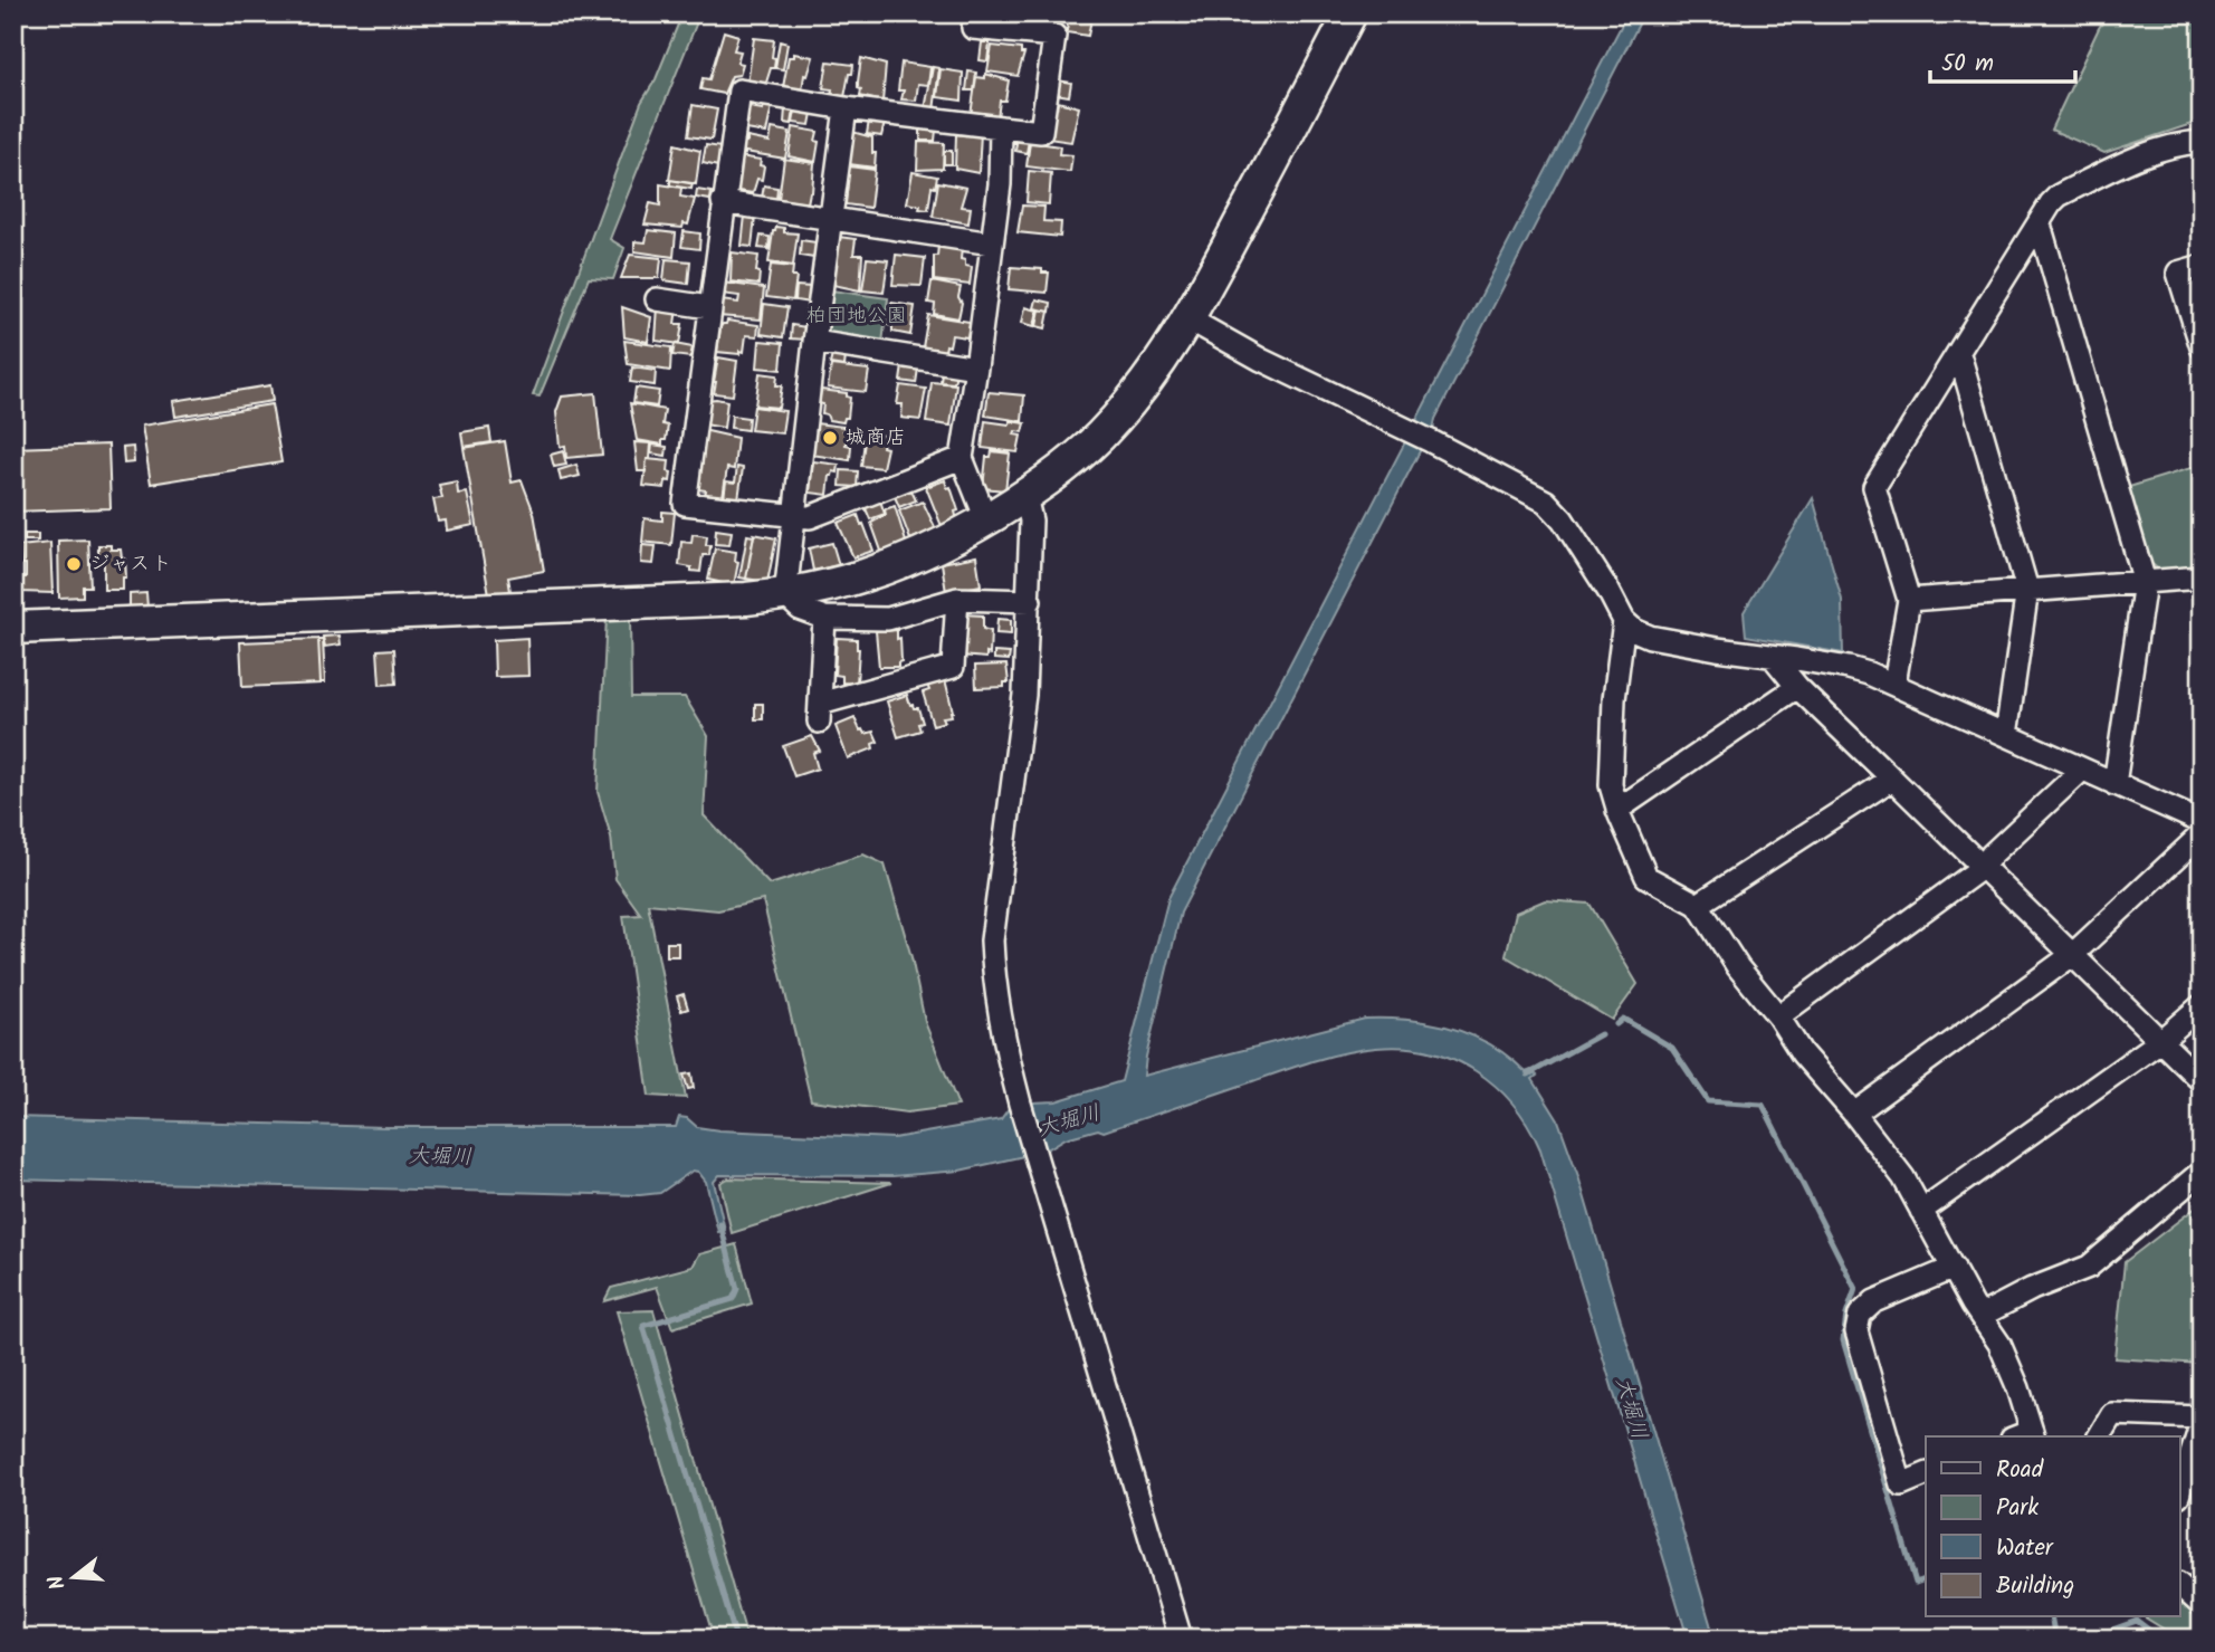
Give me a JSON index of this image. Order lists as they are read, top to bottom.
{
  "water": ["大堀川"],
  "parks": ["柏団地公園"],
  "places": ["城商店", "ジャスト"],
  "legend": [
    "Road",
    "Park",
    "Water",
    "Building"
  ],
  "scale_bar": "50 m",
  "north": "left"
}
